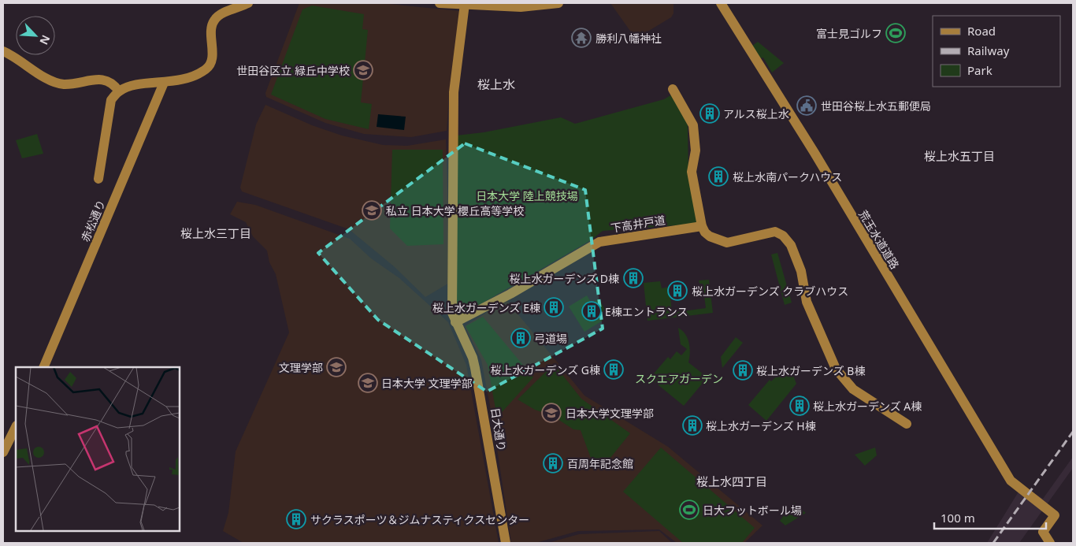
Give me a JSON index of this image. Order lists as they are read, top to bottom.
{
  "streets": {
    "street": [
      "赤松通り",
      "下高井戸道",
      "荒玉水道道路",
      "日大通り"
    ]
  },
  "crossings": [
    ["下高井戸道", "日大通り"]
  ],
  "districts": [
    "桜上水",
    "桜上水五丁目",
    "桜上水三丁目",
    "桜上水四丁目"
  ],
  "parks": ["日本大学 陸上競技場", "スクエアガーデン"],
  "places": {
    "sports": ["富士見ゴルフ", "日大フットボール場"],
    "temple": ["勝利八幡神社"],
    "school or university": [
      "世田谷区立 緑丘中学校",
      "私立 日本大学 櫻丘高等学校",
      "文理学部",
      "日本大学 文理学部",
      "日本大学文理学部"
    ],
    "public building": ["世田谷桜上水五郵便局"],
    "building": [
      "アルス桜上水",
      "桜上水南パークハウス",
      "桜上水ガーデンズ D棟",
      "桜上水ガーデンズ クラブハウス",
      "桜上水ガーデンズ E棟",
      "E棟エントランス",
      "弓道場",
      "桜上水ガーデンズ G棟",
      "桜上水ガーデンズ B棟",
      "桜上水ガーデンズ A棟",
      "桜上水ガーデンズ H棟",
      "百周年記念館",
      "サクラスポーツ＆ジムナスティクスセンター"
    ]
  },
  "legend": ["Road", "Railway", "Park"],
  "scale_bar": "100 m",
  "north": "bottom right"
}
